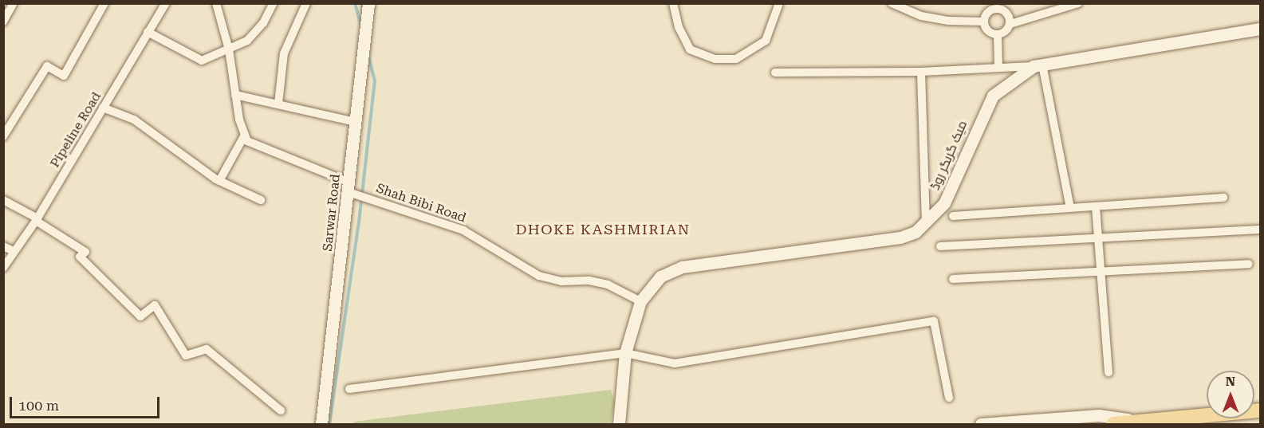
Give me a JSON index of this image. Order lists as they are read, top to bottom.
{
  "streets": {
    "street": [
      "Pipeline Road",
      "میک گریگر روڈ",
      "Shah Bibi Road",
      "Sarwar Road"
    ]
  },
  "crossings": [
    ["میک گریگر روڈ", "Shah Bibi Road"],
    ["Shah Bibi Road", "Sarwar Road"]
  ],
  "districts": ["DHOKE KASHMIRIAN"],
  "scale_bar": "100 m",
  "north": "top"
}
